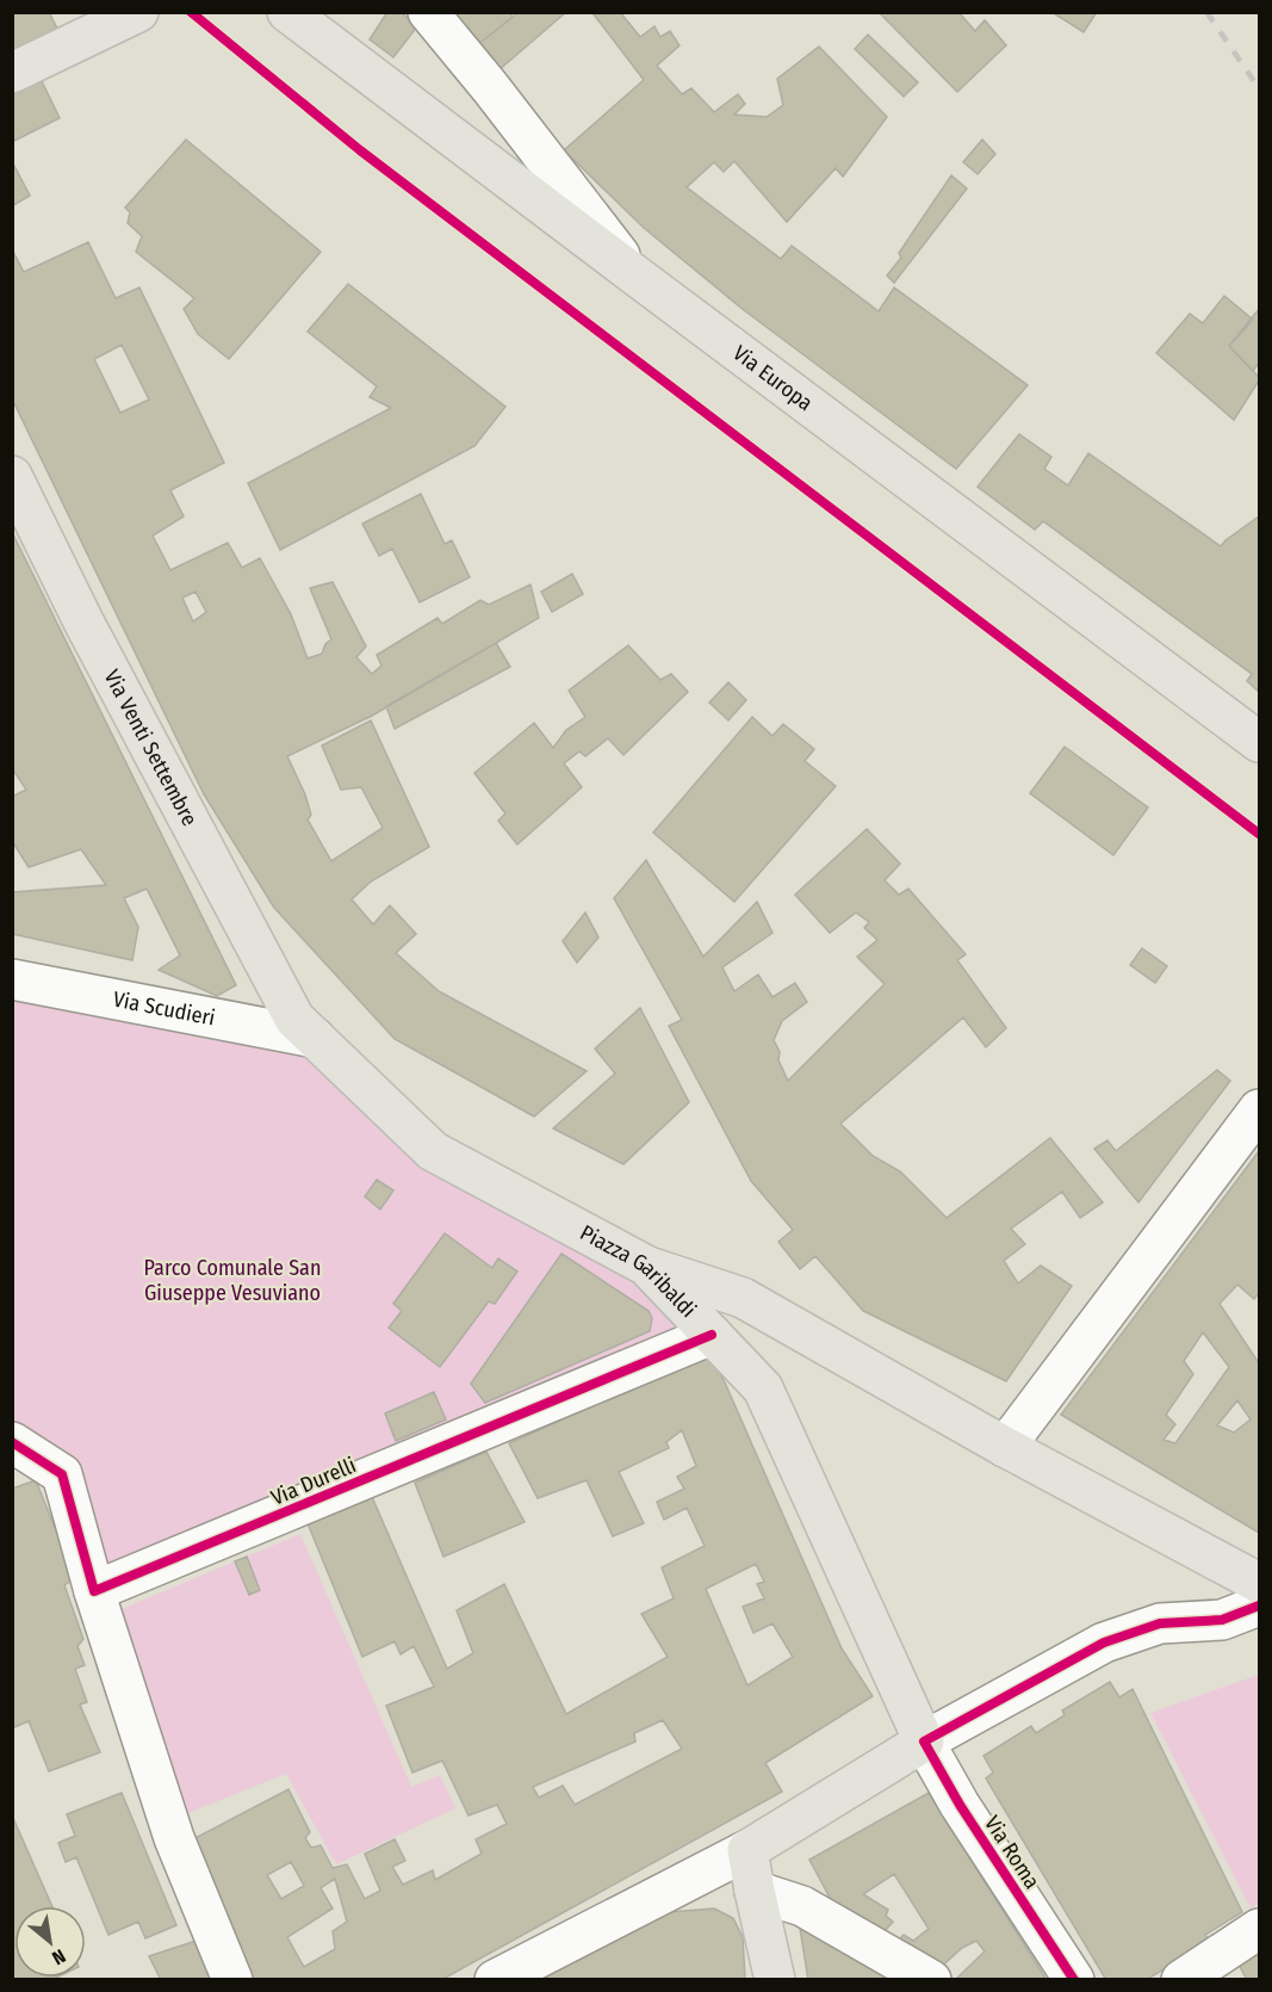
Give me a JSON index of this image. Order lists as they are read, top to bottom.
{
  "streets": {
    "main road": ["Via Europa", "Via Venti Settembre", "Piazza Garibaldi"],
    "street": ["Via Scudieri", "Via Durelli", "Via Roma"]
  },
  "crossings": [
    ["Via Venti Settembre", "Via Scudieri"],
    ["Via Venti Settembre", "Piazza Garibaldi"],
    ["Via Scudieri", "Piazza Garibaldi"],
    ["Piazza Garibaldi", "Via Durelli"],
    ["Piazza Garibaldi", "Via Roma"]
  ],
  "parks": ["Parco Comunale San Giuseppe Vesuviano"],
  "north": "bottom right"
}
